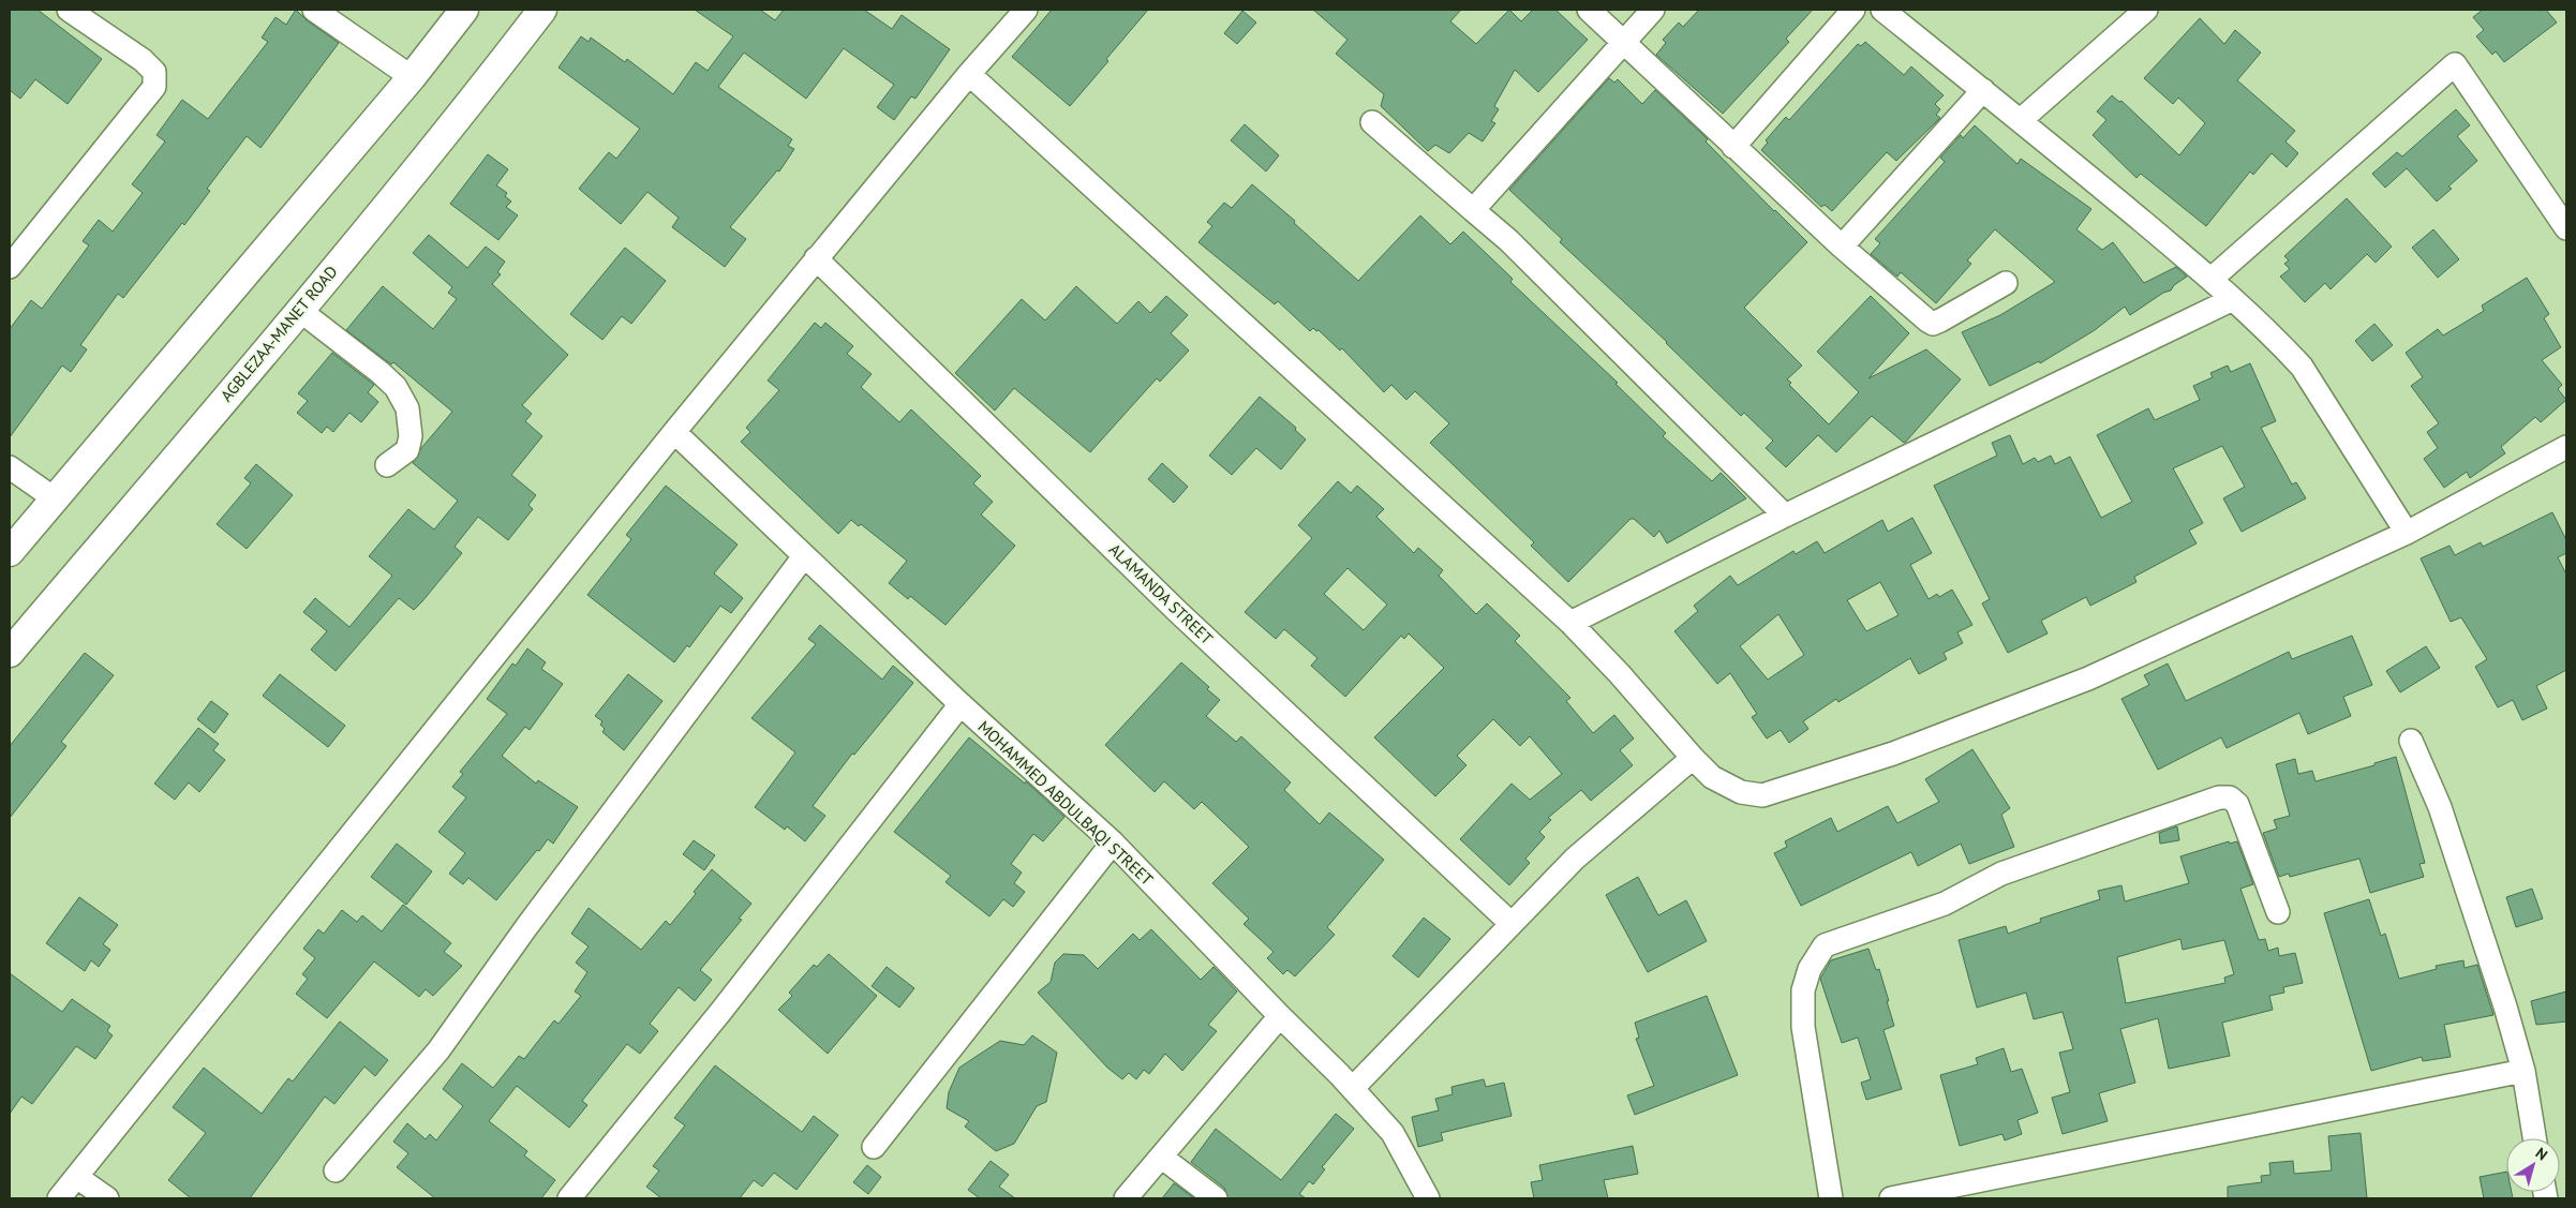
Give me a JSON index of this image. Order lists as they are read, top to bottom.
{
  "streets": {
    "main road": ["AGBLEZAA-MANET ROAD"],
    "street": ["ALAMANDA STREET", "MOHAMMED ABDULBAQI STREET"]
  },
  "north": "top right"
}
